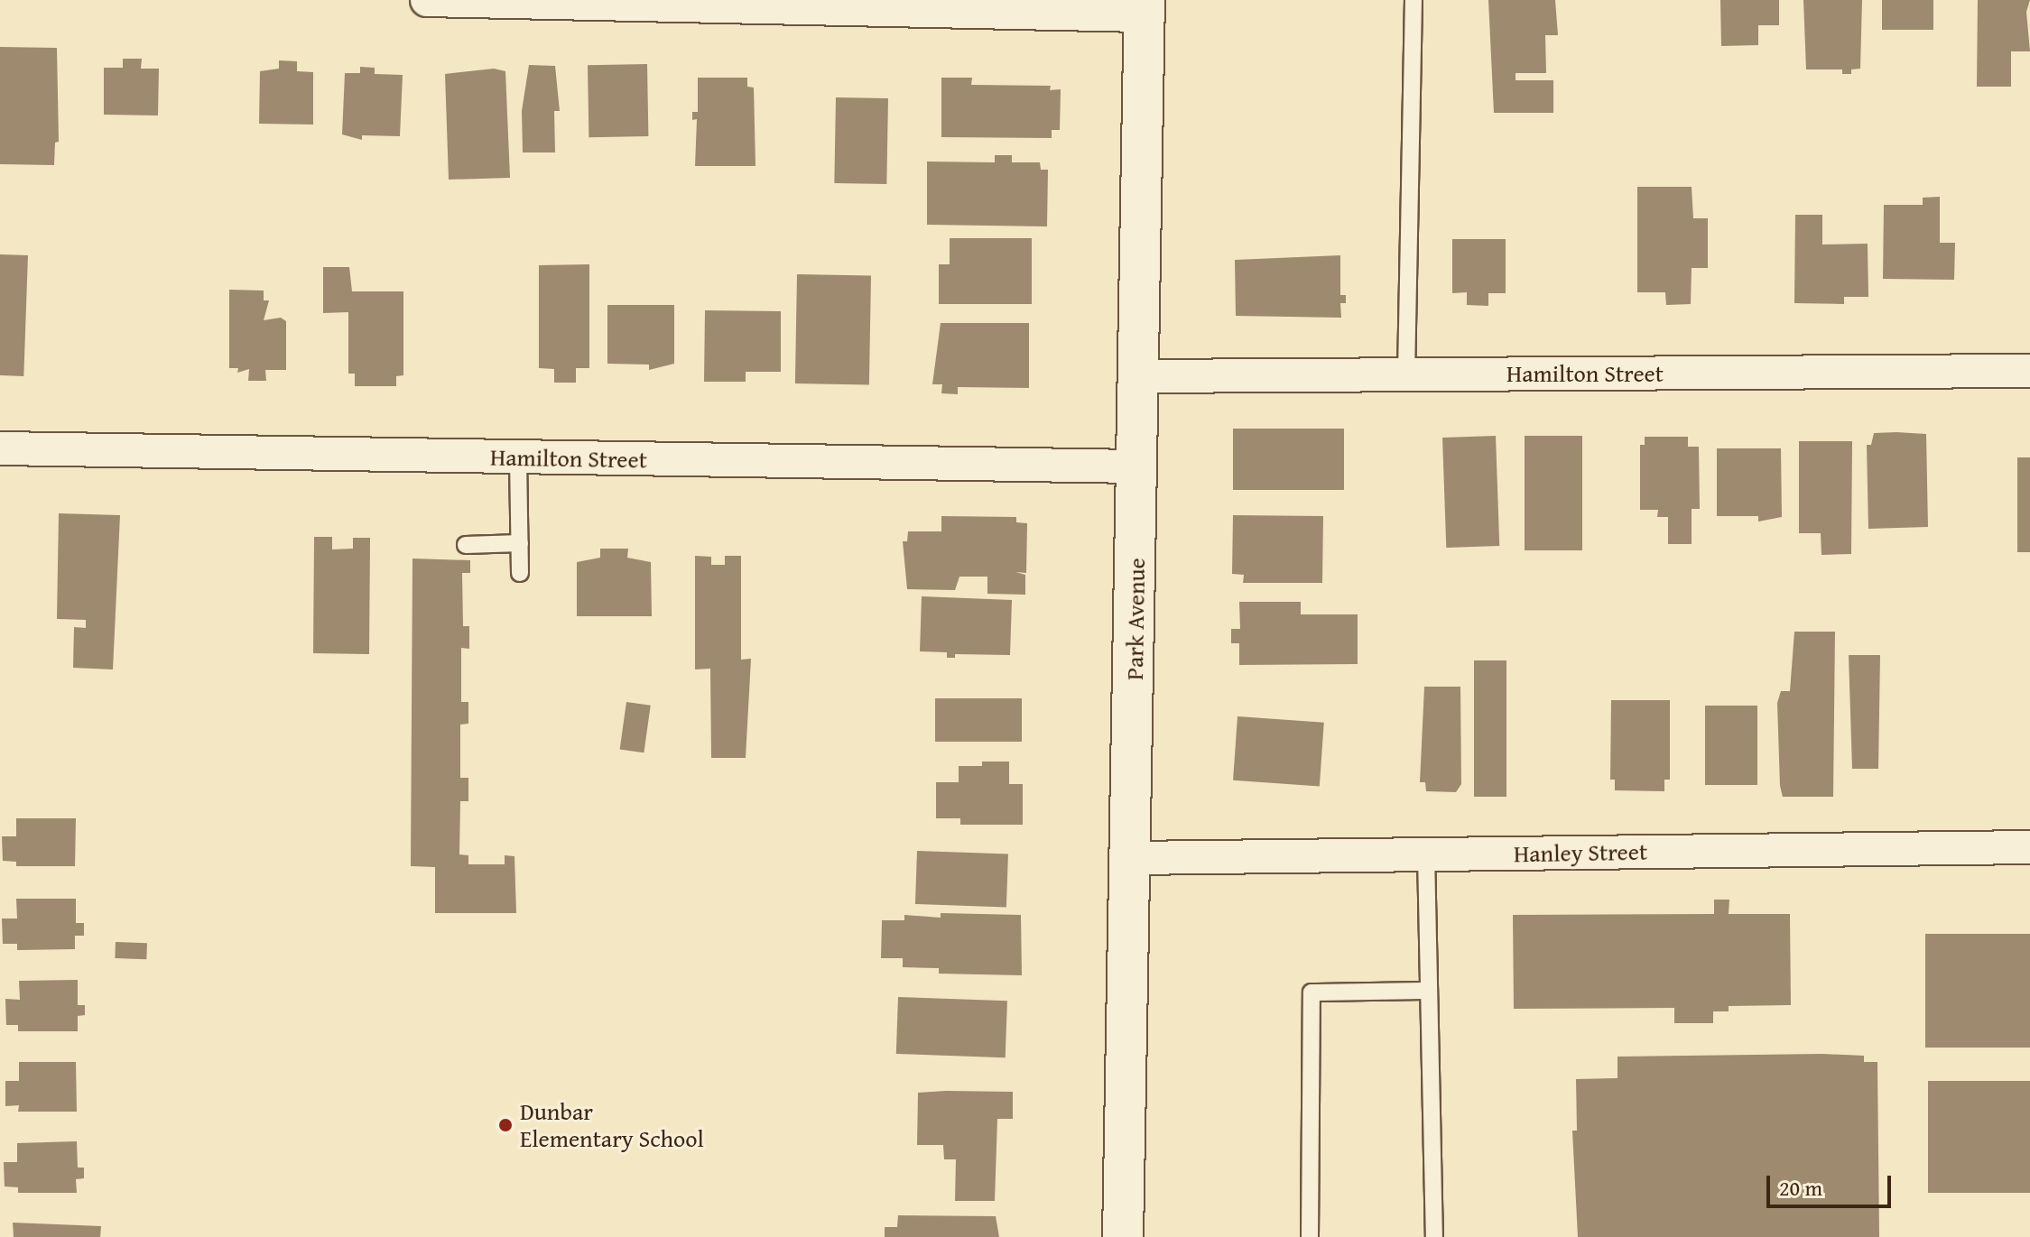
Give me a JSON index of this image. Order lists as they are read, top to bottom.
{
  "streets": {
    "main road": ["Park Avenue"],
    "street": ["Hamilton Street", "Hanley Street"]
  },
  "crossings": [
    ["Hamilton Street", "Park Avenue"],
    ["Park Avenue", "Hanley Street"]
  ],
  "places": ["Dunbar Elementary School"],
  "scale_bar": "20 m"
}
